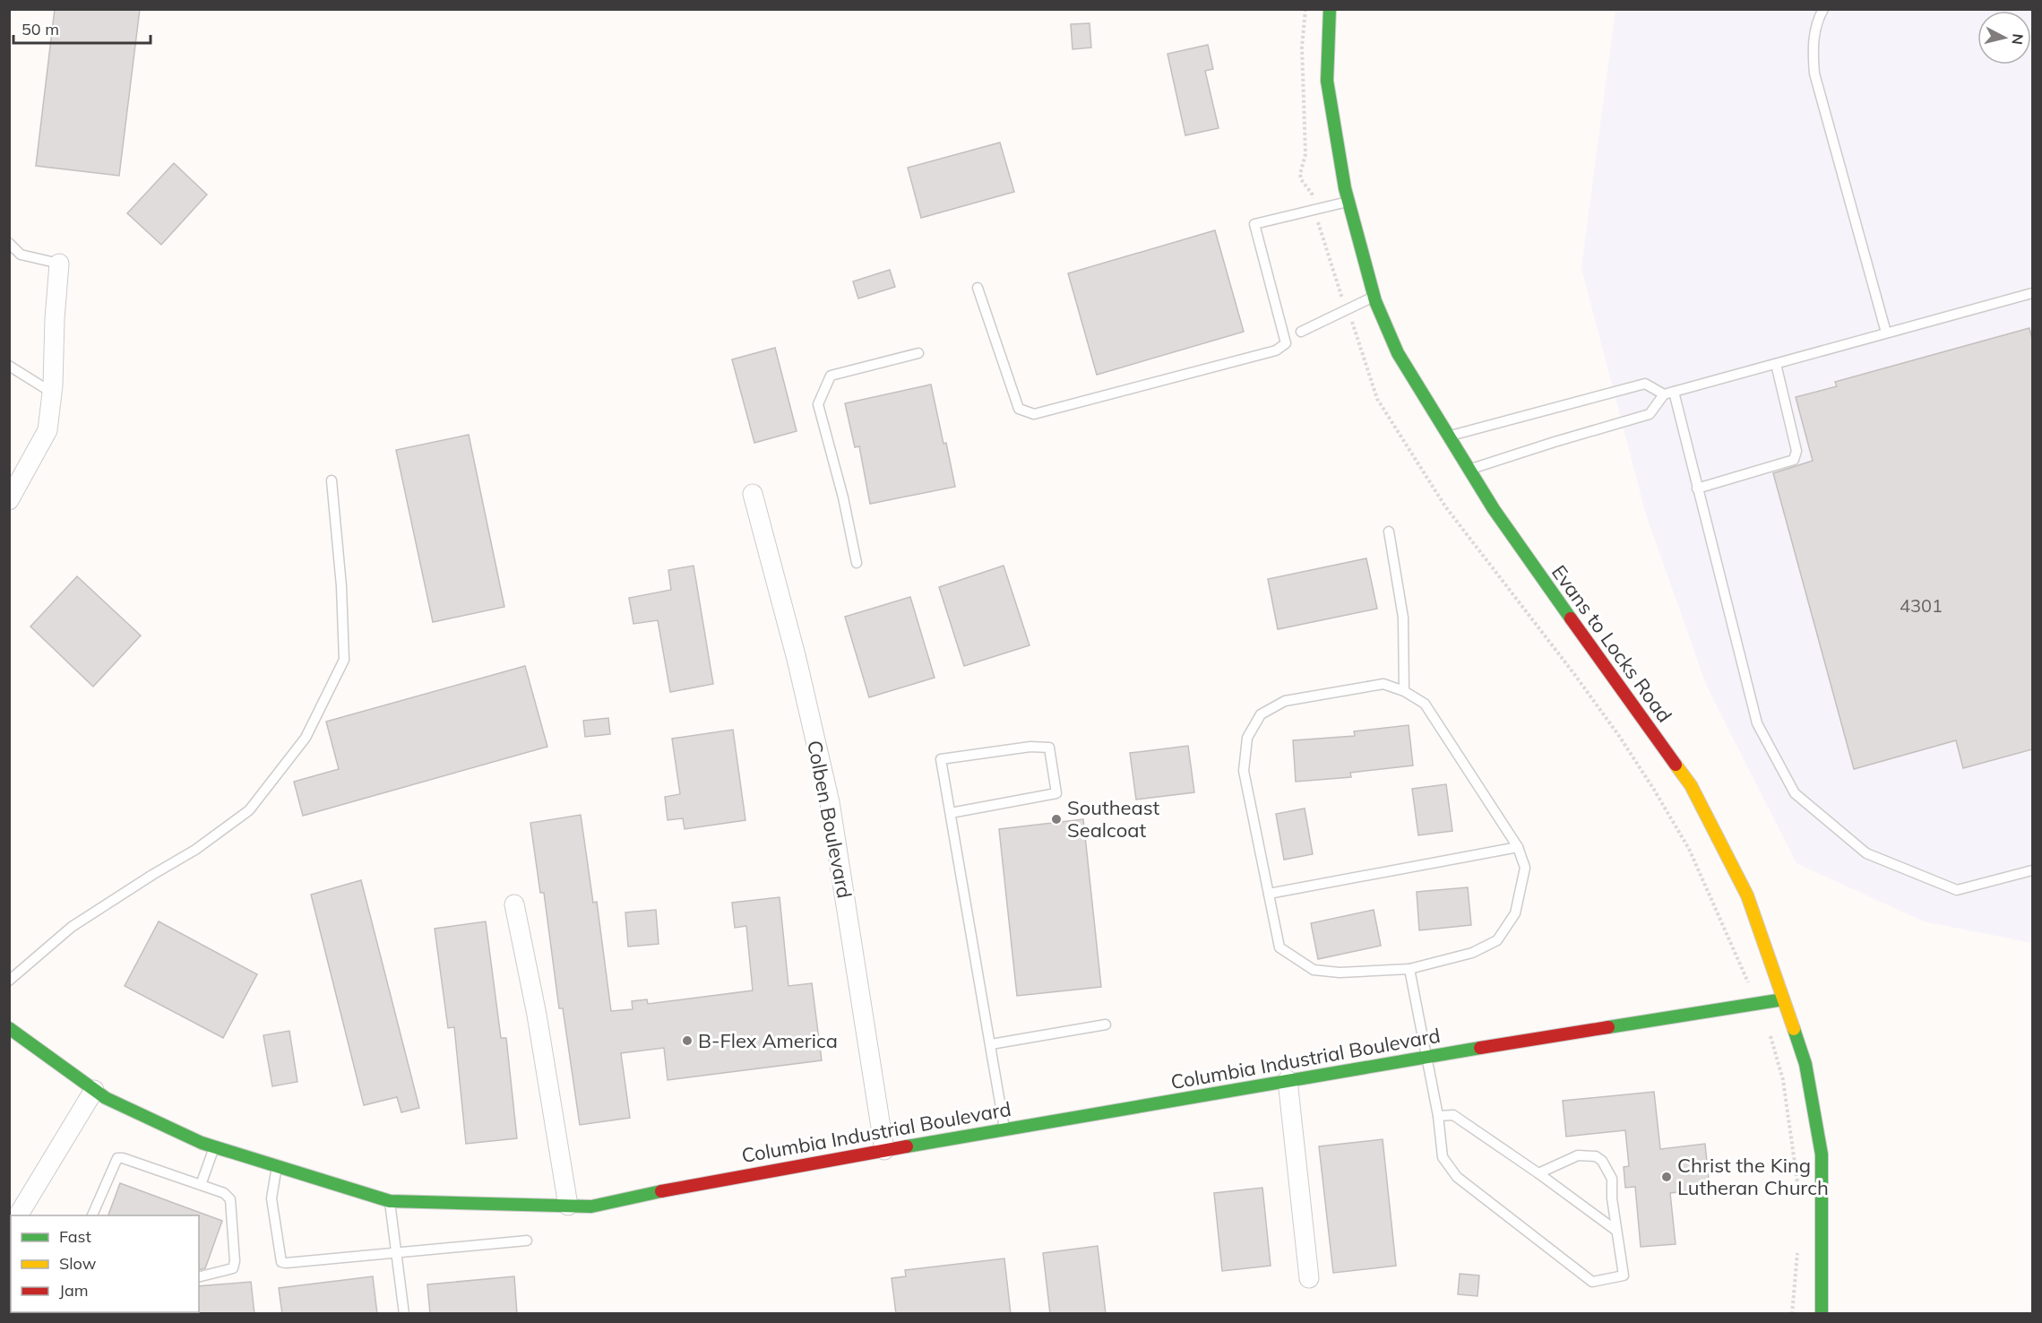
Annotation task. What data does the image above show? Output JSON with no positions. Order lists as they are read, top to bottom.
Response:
{
  "streets": {
    "street": ["Evans to Locks Road", "Colben Boulevard", "Columbia Industrial Boulevard"]
  },
  "crossings": [
    ["Evans to Locks Road", "Columbia Industrial Boulevard"],
    ["Colben Boulevard", "Columbia Industrial Boulevard"]
  ],
  "places": ["Southeast Sealcoat", "B-Flex America", "Christ the King Lutheran Church"],
  "house_numbers": ["4301"],
  "legend": ["Fast", "Slow", "Jam"],
  "scale_bar": "50 m",
  "north": "right"
}
